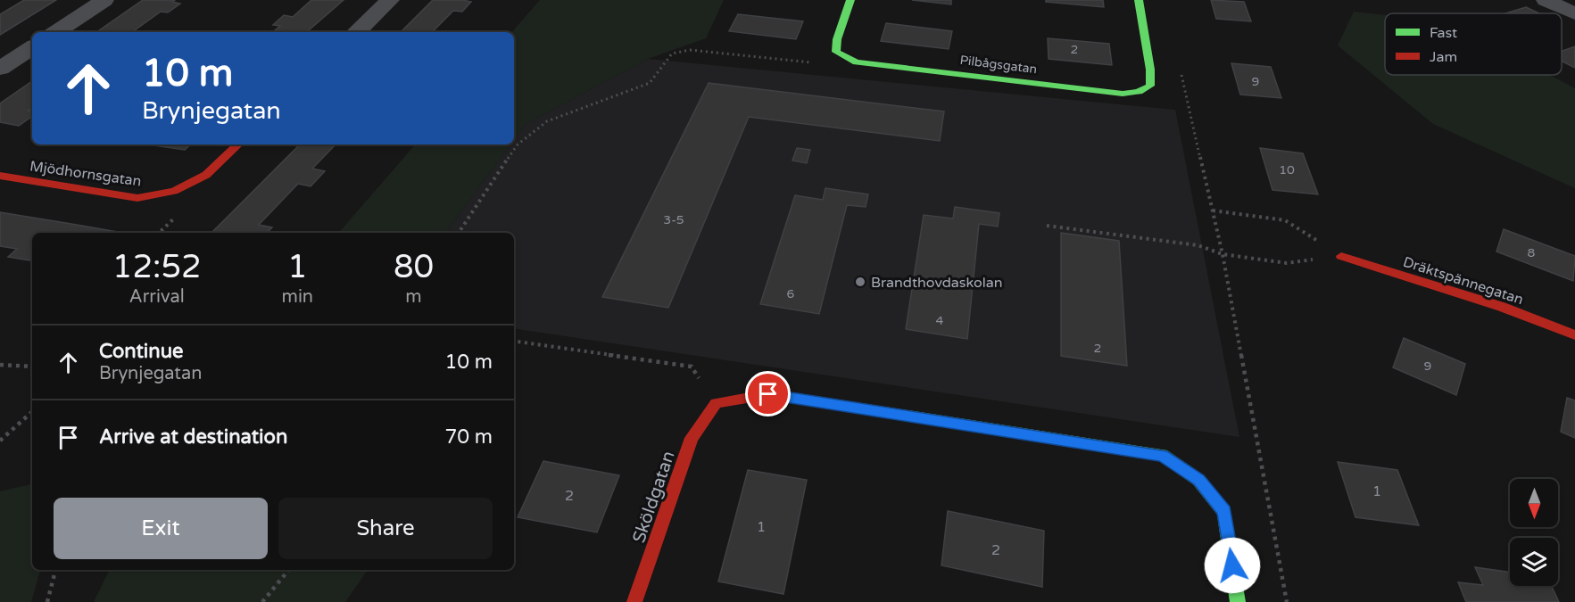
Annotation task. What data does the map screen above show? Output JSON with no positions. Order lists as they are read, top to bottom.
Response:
{
  "streets": {
    "street": [
      "Pilbågsgatan",
      "Mjödhornsgatan",
      "Dräktspännegatan",
      "Sköldgatan"
    ]
  },
  "places": ["Brandthovdaskolan"],
  "house_numbers": [
    "2",
    "9",
    "10",
    "3-5",
    "8",
    "6",
    "4",
    "2",
    "9",
    "1",
    "2",
    "1",
    "2"
  ],
  "legend": ["Fast", "Jam"],
  "north": "bottom",
  "page": {
    "turn": ["10 m", "Brynjegatan"],
    "eta": [
      "12:52",
      "Arrival",
      "1",
      "min",
      "80",
      "m"
    ],
    "list": [
      {
        "name": "Continue",
        "note": "Brynjegatan",
        "value": "10 m"
      },
      {
        "name": "Arrive at destination",
        "value": "70 m"
      }
    ],
    "buttons": ["Exit", "Share"]
  }
}
